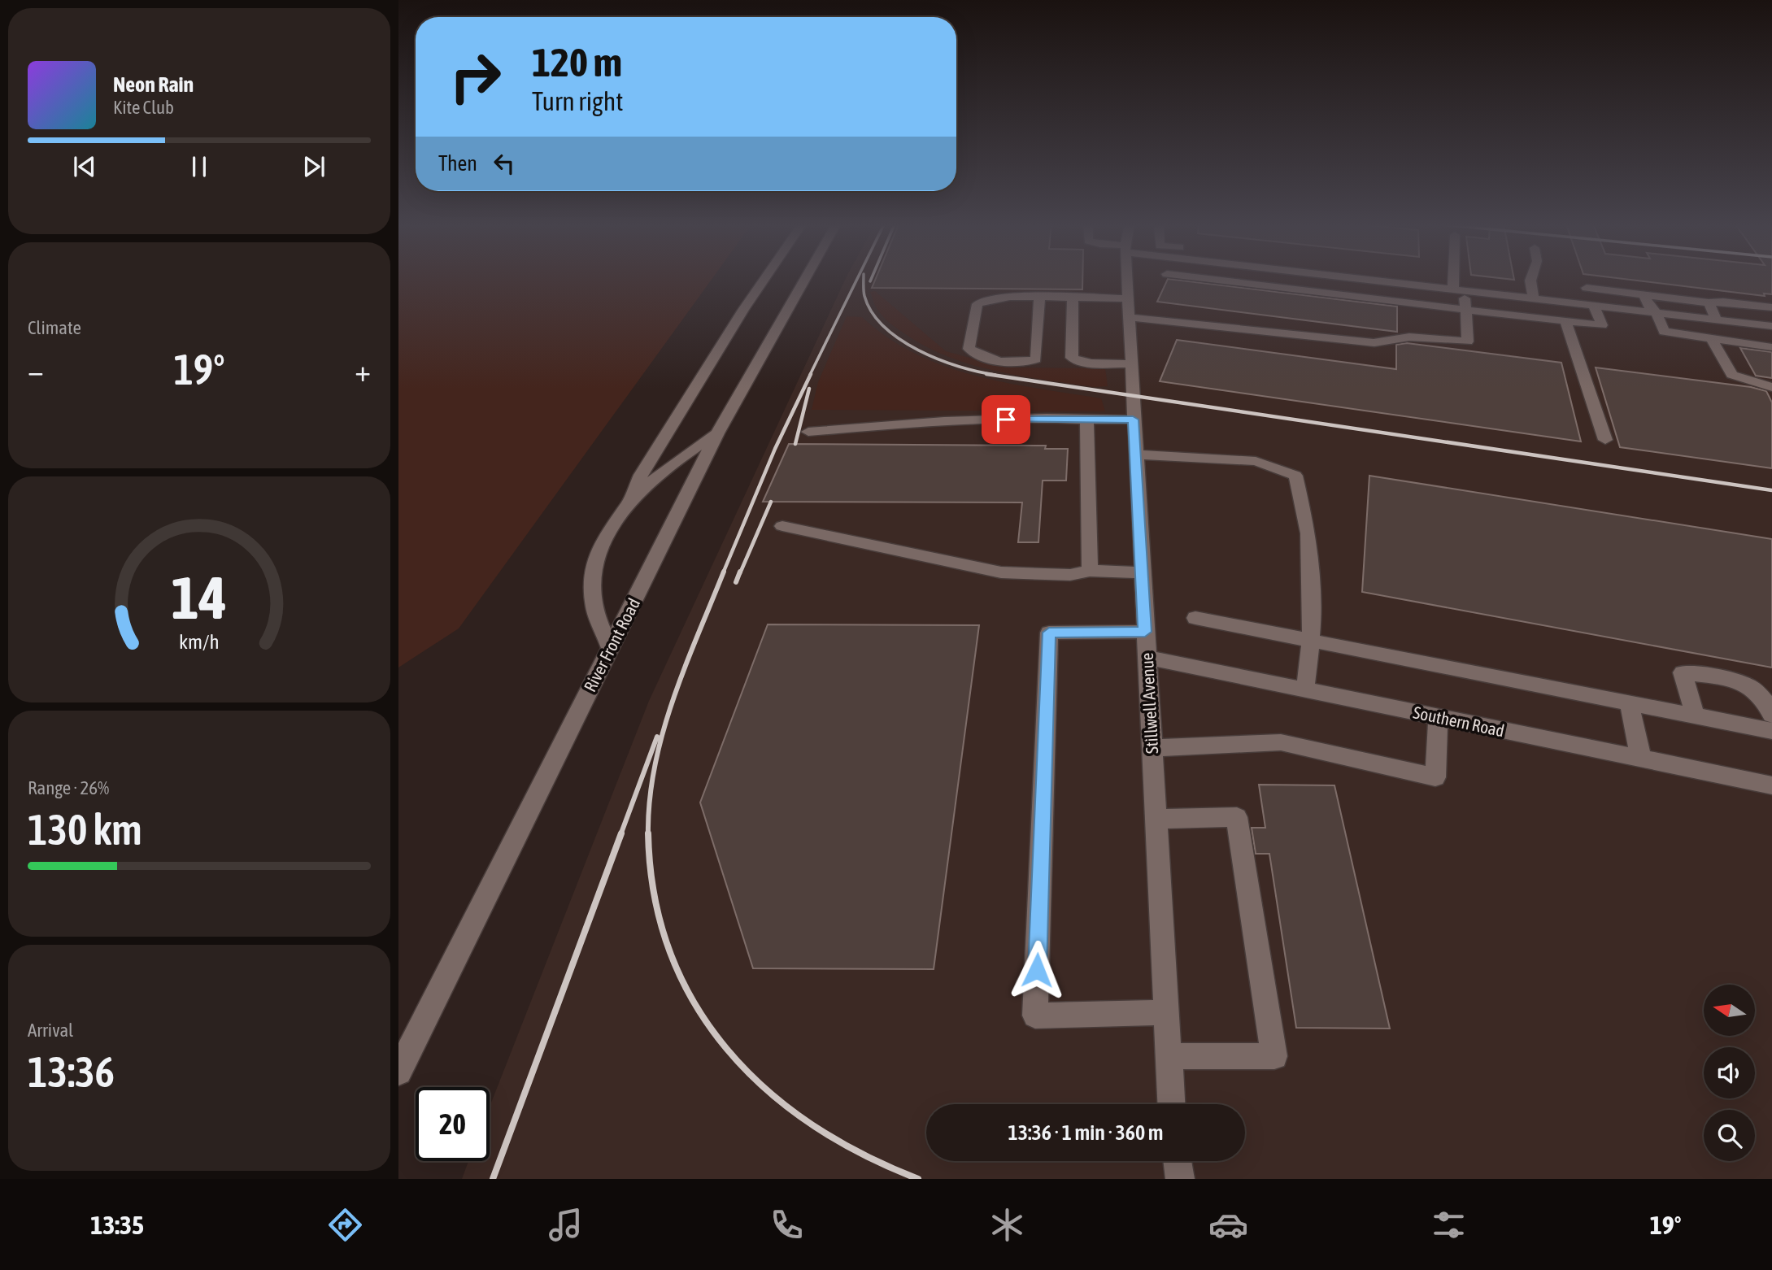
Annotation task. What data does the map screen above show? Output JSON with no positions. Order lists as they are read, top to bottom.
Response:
{
  "streets": {
    "street": ["River Front Road", "Stillwell Avenue", "Southern Road"]
  },
  "crossings": [
    ["Stillwell Avenue", "Southern Road"]
  ],
  "north": "left",
  "page": {
    "turn": ["120 m", "Turn right"],
    "song": ["Neon Rain", "Kite Club"],
    "then": "Then",
    "tile": [
      "Climate",
      ["Range · 26%", "130 km"],
      ["Arrival", "13:36"]
    ],
    "heat": ["−", "19°", "+"],
    "limit": "20",
    "trip": "13:36 · 1 min · 360 m",
    "tabs": ["13:35", "19°"],
    "gauge": ["14", "km/h"]
  }
}
